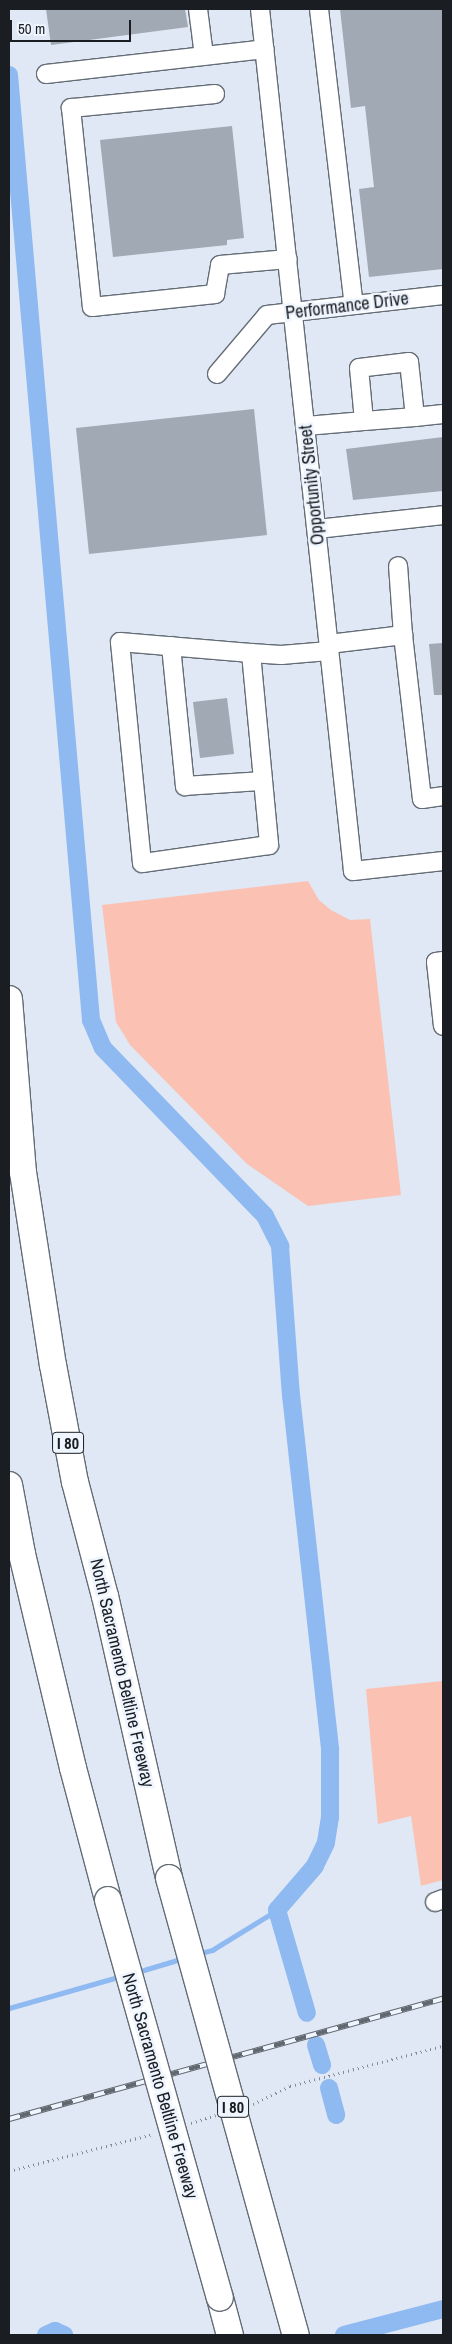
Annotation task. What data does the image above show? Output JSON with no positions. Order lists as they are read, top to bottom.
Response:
{
  "streets": {
    "highway": ["I 80", "North Sacramento Beltline Freeway"],
    "street": ["Performance Drive", "Opportunity Street"]
  },
  "crossings": [
    ["Performance Drive", "Opportunity Street"]
  ],
  "scale_bar": "50 m"
}
